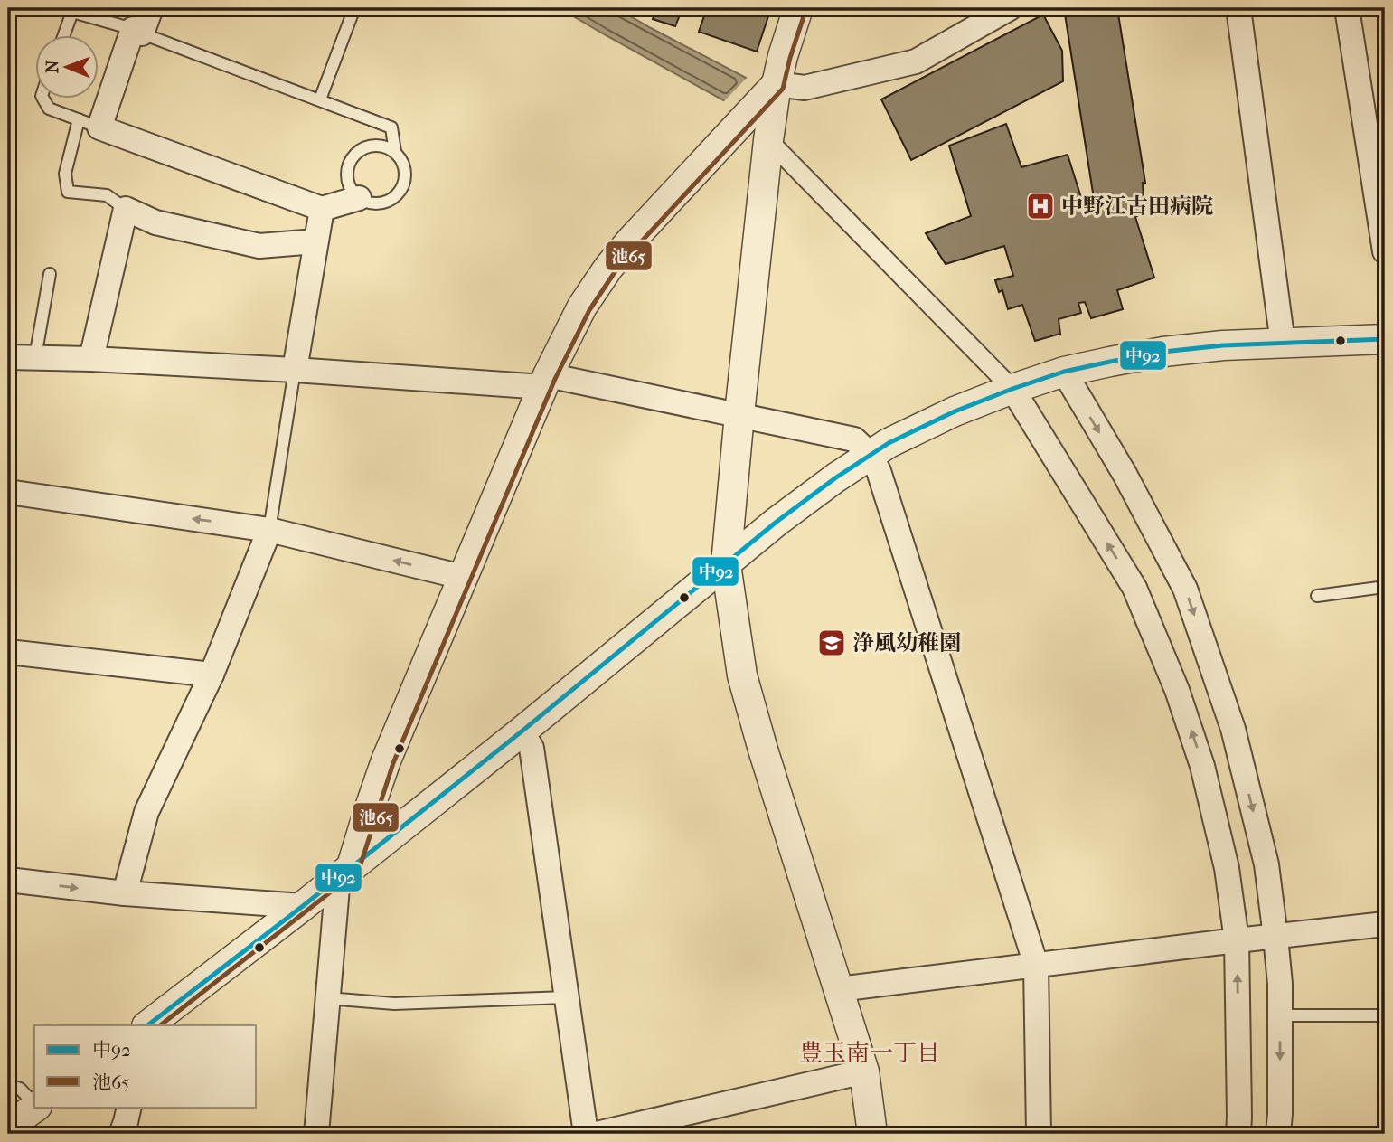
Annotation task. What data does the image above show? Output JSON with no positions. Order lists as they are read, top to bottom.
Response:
{
  "districts": ["豊玉南一丁目"],
  "places": {
    "hospital": ["中野江古田病院"],
    "school or university": ["浄風幼稚園"]
  },
  "lines": ["transit line 池65", "transit line 中92"],
  "legend": ["中92", "池65"],
  "north": "left"
}
